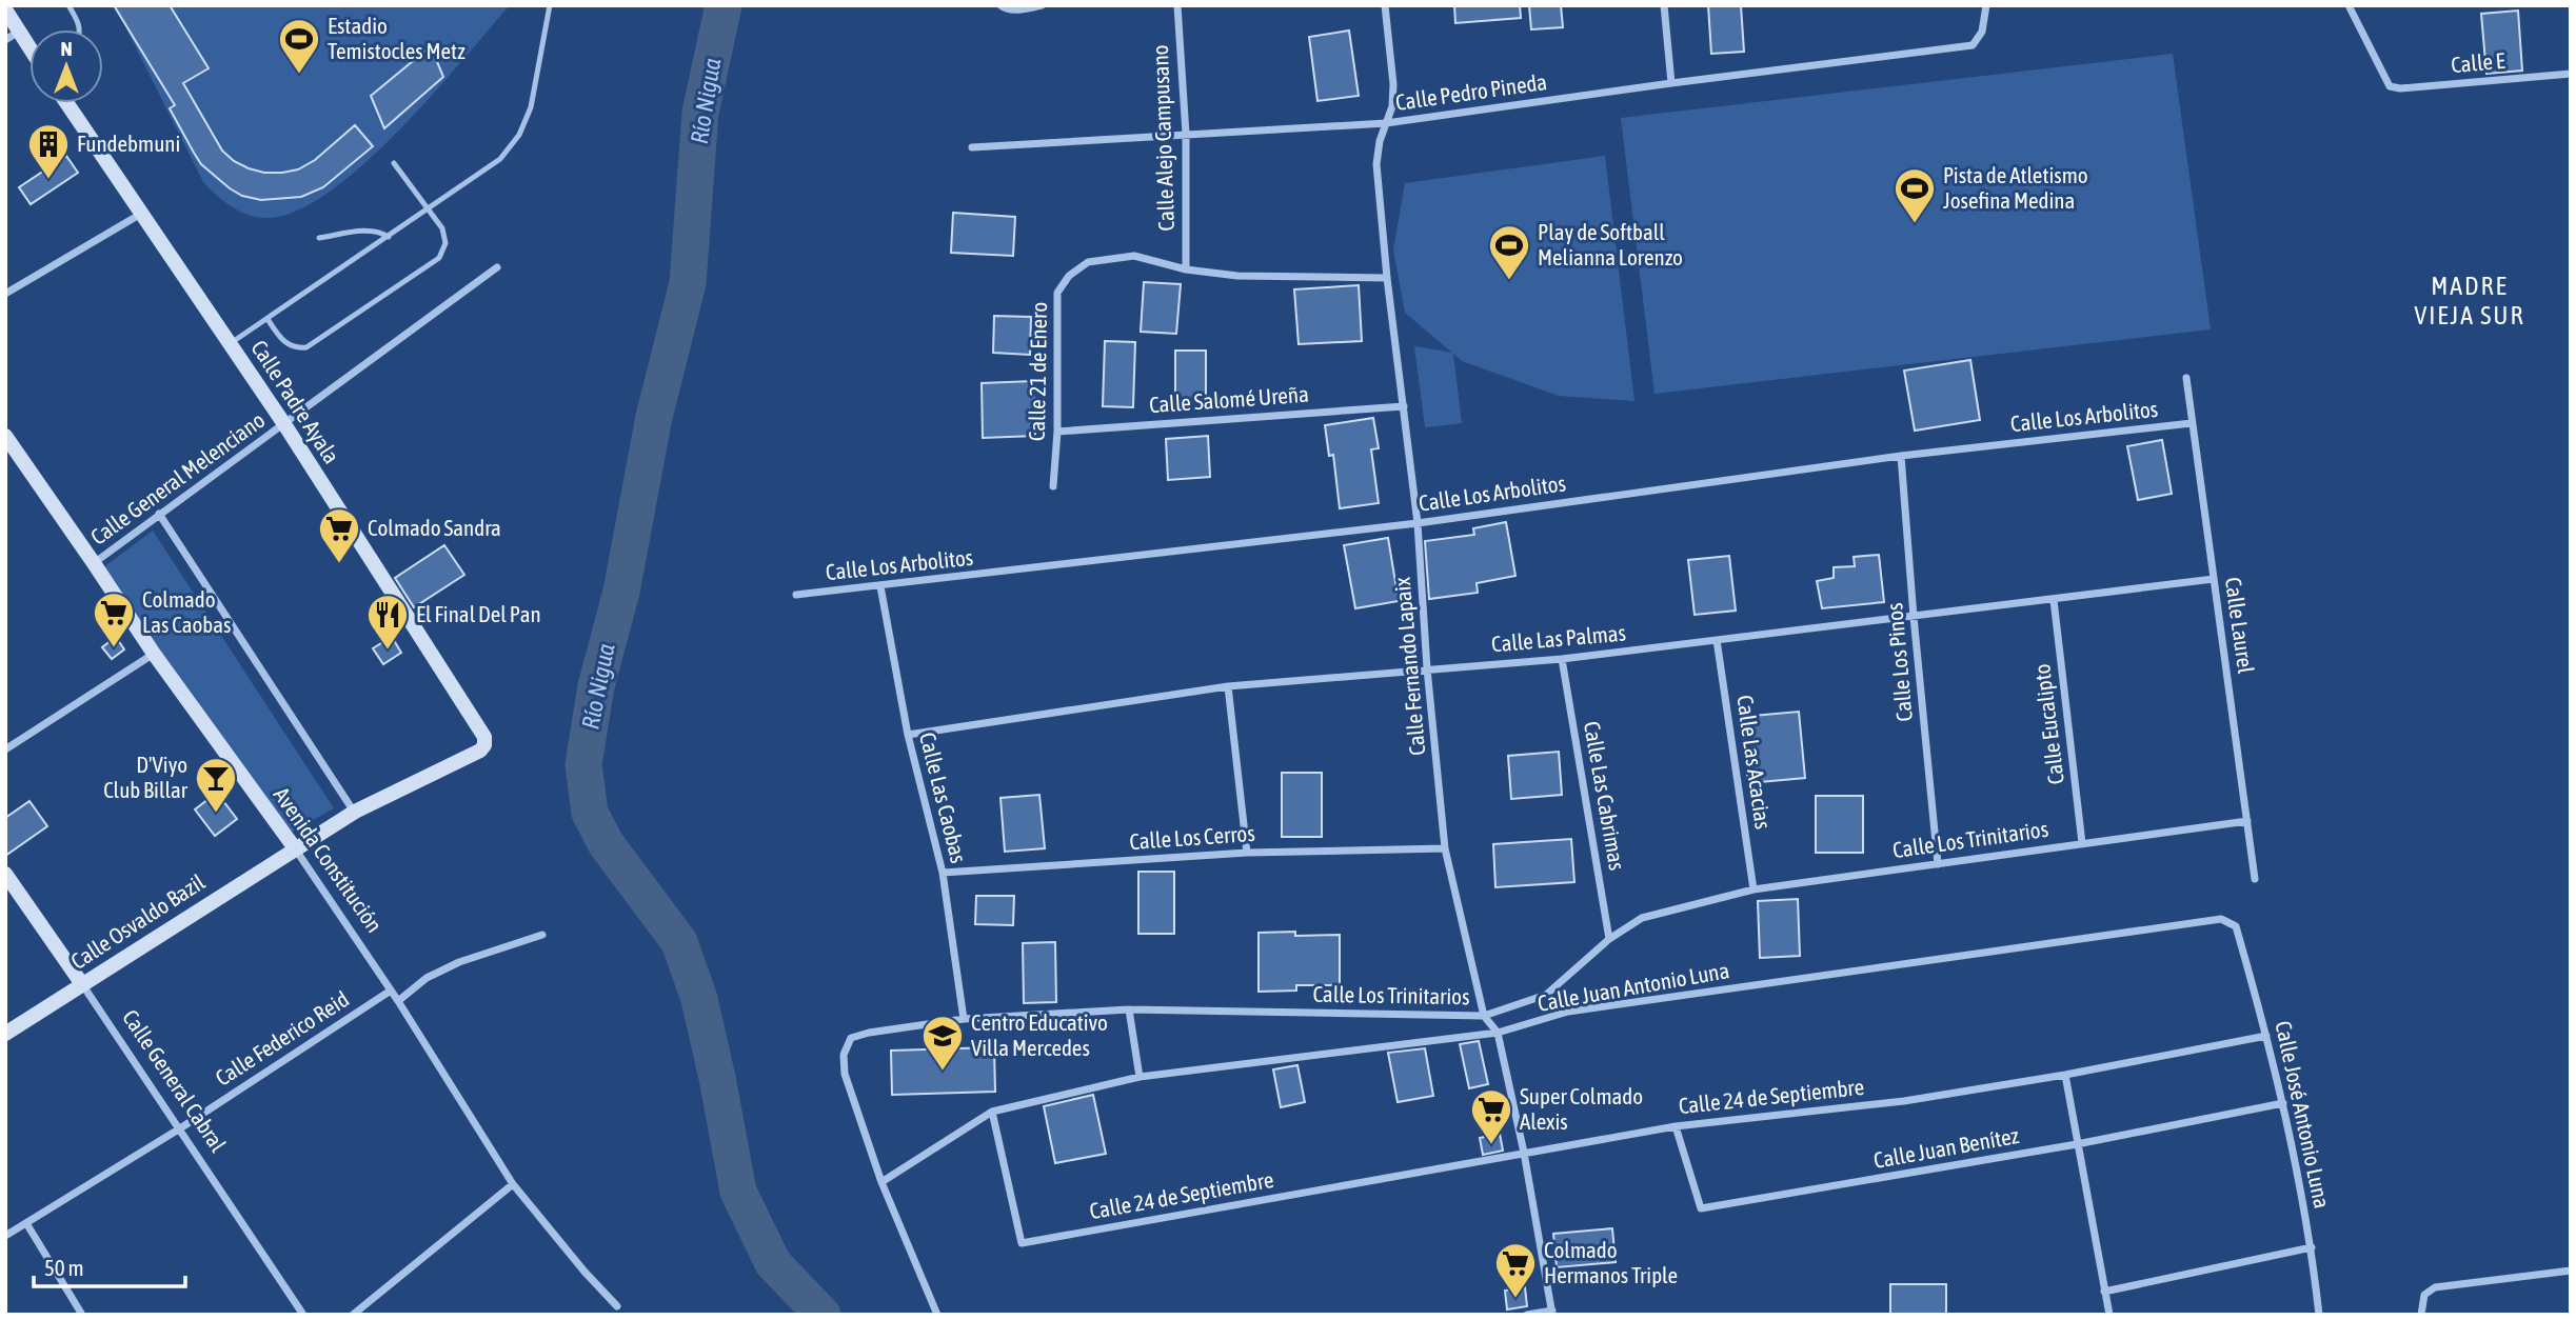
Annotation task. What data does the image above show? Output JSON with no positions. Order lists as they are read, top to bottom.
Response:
{
  "streets": {
    "main road": [
      "Calle Padre Ayala",
      "Avenida Constitución",
      "Calle Osvaldo Bazil",
      "Calle General Cabral"
    ],
    "street": [
      "Calle E",
      "Calle Pedro Pineda",
      "Calle Alejo Campusano",
      "Calle 21 de Enero",
      "Calle Salomé Ureña",
      "Calle Los Arbolitos",
      "Calle General Melenciano",
      "Calle Laurel",
      "Calle Las Palmas",
      "Calle Los Pinos",
      "Calle Fernando Lapaix",
      "Calle Eucalipto",
      "Calle Las Acacias",
      "Calle Las Cabrimas",
      "Calle Las Caobas",
      "Calle Los Cerros",
      "Calle Los Trinitarios",
      "Calle Juan Antonio Luna",
      "Calle Federico Reid",
      "Calle 24 de Septiembre",
      "Calle José Antonio Luna",
      "Calle Juan Benítez"
    ]
  },
  "crossings": [
    ["Calle Pedro Pineda", "Calle Alejo Campusano"],
    ["Calle Pedro Pineda", "Calle Fernando Lapaix"],
    ["Calle Alejo Campusano", "Calle 21 de Enero"],
    ["Calle 21 de Enero", "Calle Salomé Ureña"],
    ["Calle 21 de Enero", "Calle Fernando Lapaix"],
    ["Calle Salomé Ureña", "Calle Fernando Lapaix"],
    ["Calle Padre Ayala", "Calle General Melenciano"],
    ["Calle Padre Ayala", "Calle Osvaldo Bazil"],
    ["Calle Los Arbolitos", "Calle Laurel"],
    ["Calle Los Arbolitos", "Calle Los Pinos"],
    ["Calle Los Arbolitos", "Calle Fernando Lapaix"],
    ["Calle Los Arbolitos", "Calle Las Caobas"],
    ["Calle General Melenciano", "Avenida Constitución"],
    ["Calle Laurel", "Calle Las Palmas"],
    ["Calle Laurel", "Calle Los Trinitarios"],
    ["Calle Las Palmas", "Calle Los Pinos"],
    ["Calle Las Palmas", "Calle Fernando Lapaix"],
    ["Calle Las Palmas", "Calle Eucalipto"],
    ["Calle Las Palmas", "Calle Las Acacias"],
    ["Calle Las Palmas", "Calle Las Cabrimas"],
    ["Calle Las Palmas", "Calle Las Caobas"],
    ["Calle Los Pinos", "Calle Los Trinitarios"],
    ["Calle Fernando Lapaix", "Calle Los Cerros"],
    ["Calle Fernando Lapaix", "Calle Los Trinitarios"],
    ["Calle Fernando Lapaix", "Calle Juan Antonio Luna"],
    ["Calle Fernando Lapaix", "Calle 24 de Septiembre"],
    ["Calle Eucalipto", "Calle Los Trinitarios"],
    ["Calle Las Acacias", "Calle Los Trinitarios"],
    ["Calle Las Cabrimas", "Calle Los Trinitarios"],
    ["Calle Las Caobas", "Calle Los Cerros"],
    ["Calle Las Caobas", "Calle Los Trinitarios"],
    ["Calle Los Trinitarios", "Calle Juan Antonio Luna"],
    ["Avenida Constitución", "Calle Osvaldo Bazil"],
    ["Avenida Constitución", "Calle Federico Reid"],
    ["Calle Osvaldo Bazil", "Calle General Cabral"],
    ["Calle Juan Antonio Luna", "Calle 24 de Septiembre"],
    ["Calle Juan Antonio Luna", "Calle José Antonio Luna"],
    ["Calle Federico Reid", "Calle General Cabral"],
    ["Calle 24 de Septiembre", "Calle José Antonio Luna"],
    ["Calle 24 de Septiembre", "Calle Juan Benítez"],
    ["Calle José Antonio Luna", "Calle Juan Benítez"]
  ],
  "districts": ["MADRE VIEJA SUR"],
  "water": ["Río Nigua"],
  "places": {
    "sports": ["Estadio Temistocles Metz", "Pista de Atletismo Josefina Medina", "Play de Softball Melianna Lorenzo"],
    "building": ["Fundebmuni"],
    "supermarket": [
      "Colmado Sandra",
      "Colmado Las Caobas",
      "Super Colmado Alexis",
      "Colmado Hermanos Triple"
    ],
    "restaurant": ["El Final Del Pan"],
    "bar": ["D'Viyo Club Billar"],
    "school or university": ["Centro Educativo Villa Mercedes"]
  },
  "scale_bar": "50 m",
  "north": "top"
}
